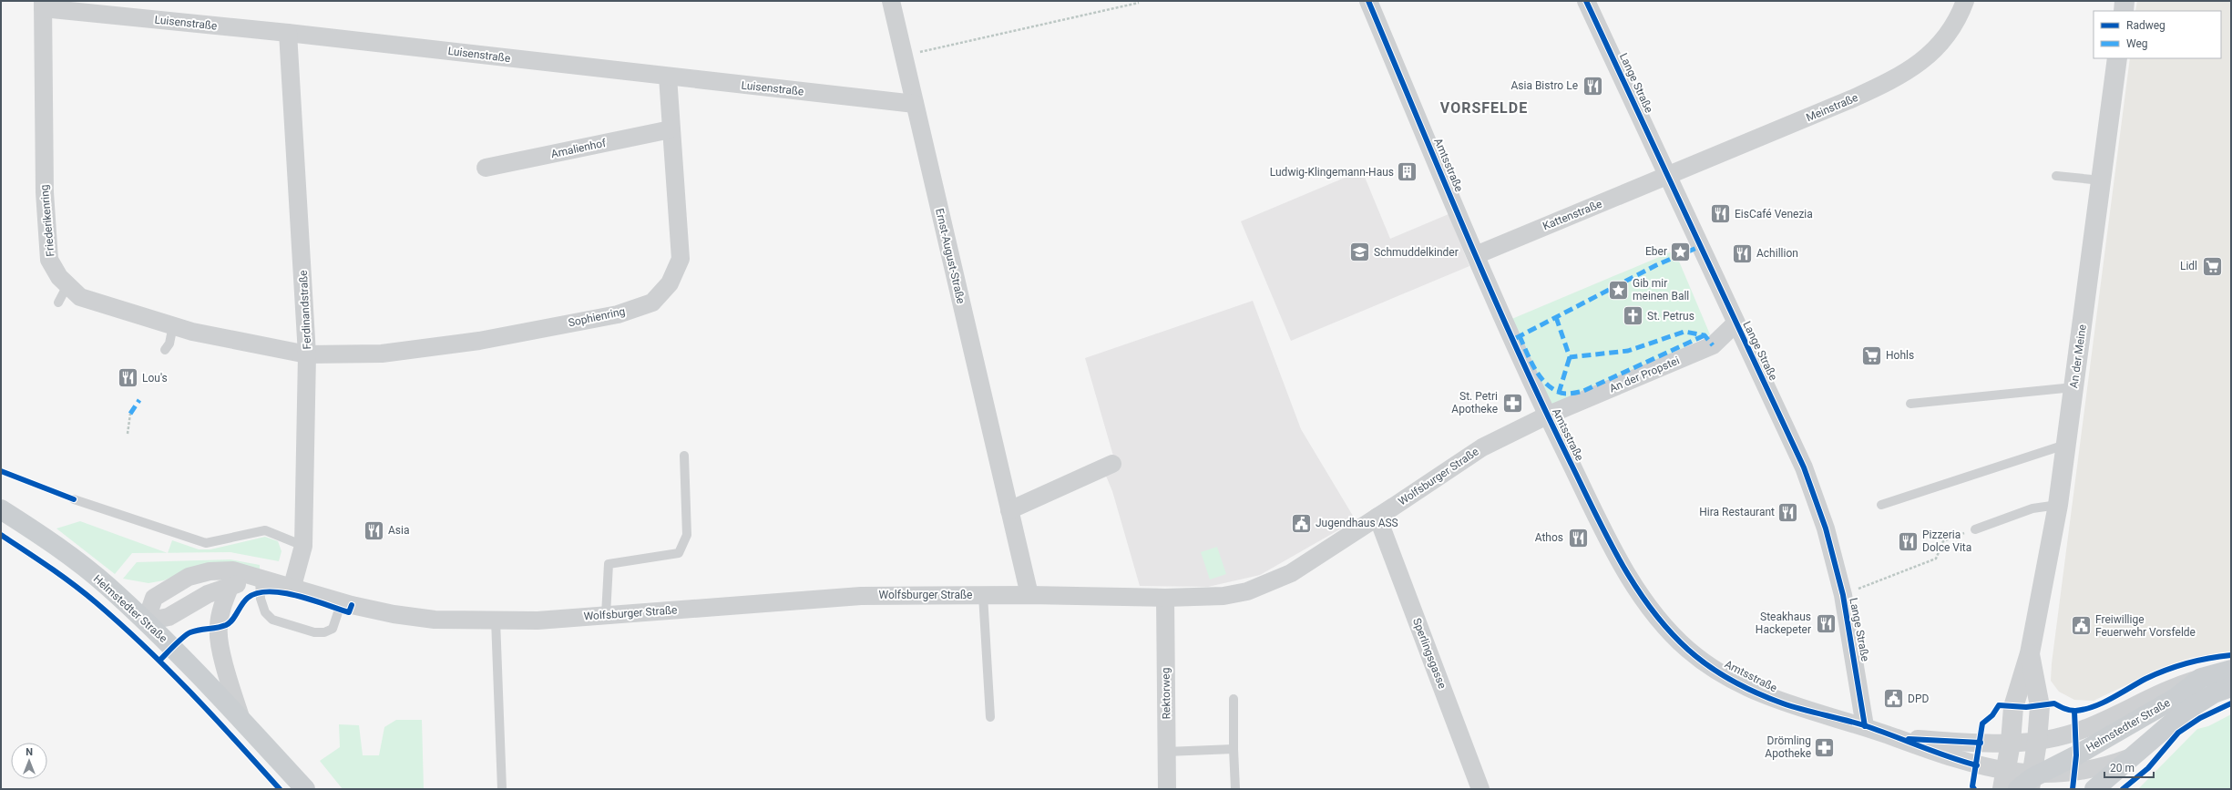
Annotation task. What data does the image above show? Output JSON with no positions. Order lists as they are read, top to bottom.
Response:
{
  "streets": {
    "main road": ["Helmstedter Straße"],
    "street": [
      "Luisenstraße",
      "Lange Straße",
      "Meinstraße",
      "Amalienhof",
      "Amtsstraße",
      "Kattenstraße",
      "Friederikenring",
      "Ernst-August-Straße",
      "Ferdinandstraße",
      "Sophienring",
      "An der Meine",
      "An der Propstei",
      "Wolfsburger Straße",
      "Sperlingsgasse",
      "Rektorweg"
    ]
  },
  "crossings": [
    ["Luisenstraße", "Friederikenring"],
    ["Luisenstraße", "Ernst-August-Straße"],
    ["Luisenstraße", "Ferdinandstraße"],
    ["Luisenstraße", "Sophienring"],
    ["Lange Straße", "Meinstraße"],
    ["Lange Straße", "Amtsstraße"],
    ["Lange Straße", "Kattenstraße"],
    ["Lange Straße", "An der Propstei"],
    ["Meinstraße", "Kattenstraße"],
    ["Amalienhof", "Sophienring"],
    ["Amtsstraße", "Kattenstraße"],
    ["Amtsstraße", "An der Meine"],
    ["Amtsstraße", "An der Propstei"],
    ["Amtsstraße", "Wolfsburger Straße"],
    ["Amtsstraße", "Helmstedter Straße"],
    ["Friederikenring", "Ferdinandstraße"],
    ["Friederikenring", "Sophienring"],
    ["Ernst-August-Straße", "Wolfsburger Straße"],
    ["Ferdinandstraße", "Sophienring"],
    ["Ferdinandstraße", "Wolfsburger Straße"],
    ["An der Meine", "Helmstedter Straße"],
    ["An der Propstei", "Wolfsburger Straße"],
    ["Wolfsburger Straße", "Helmstedter Straße"],
    ["Wolfsburger Straße", "Sperlingsgasse"],
    ["Wolfsburger Straße", "Rektorweg"]
  ],
  "districts": ["VORSFELDE"],
  "places": {
    "restaurant": [
      "Asia Bistro Le",
      "EisCafé Venezia",
      "Achillion",
      "Lou's",
      "Hira Restaurant",
      "Asia",
      "Athos",
      "Pizzeria Dolce Vita",
      "Steakhaus Hackepeter"
    ],
    "building": ["Ludwig-Klingemann-Haus"],
    "place": ["Eber", "Gib mir meinen Ball"],
    "school or university": ["Schmuddelkinder"],
    "supermarket": ["Lidl", "Hohls"],
    "church": ["St. Petrus"],
    "pharmacy": ["St. Petri Apotheke", "Drömling Apotheke"],
    "public building": ["Jugendhaus ASS", "Freiwillige Feuerwehr Vorsfelde", "DPD"]
  },
  "legend": ["Radweg", "Weg"],
  "scale_bar": "20 m",
  "north": "top"
}
